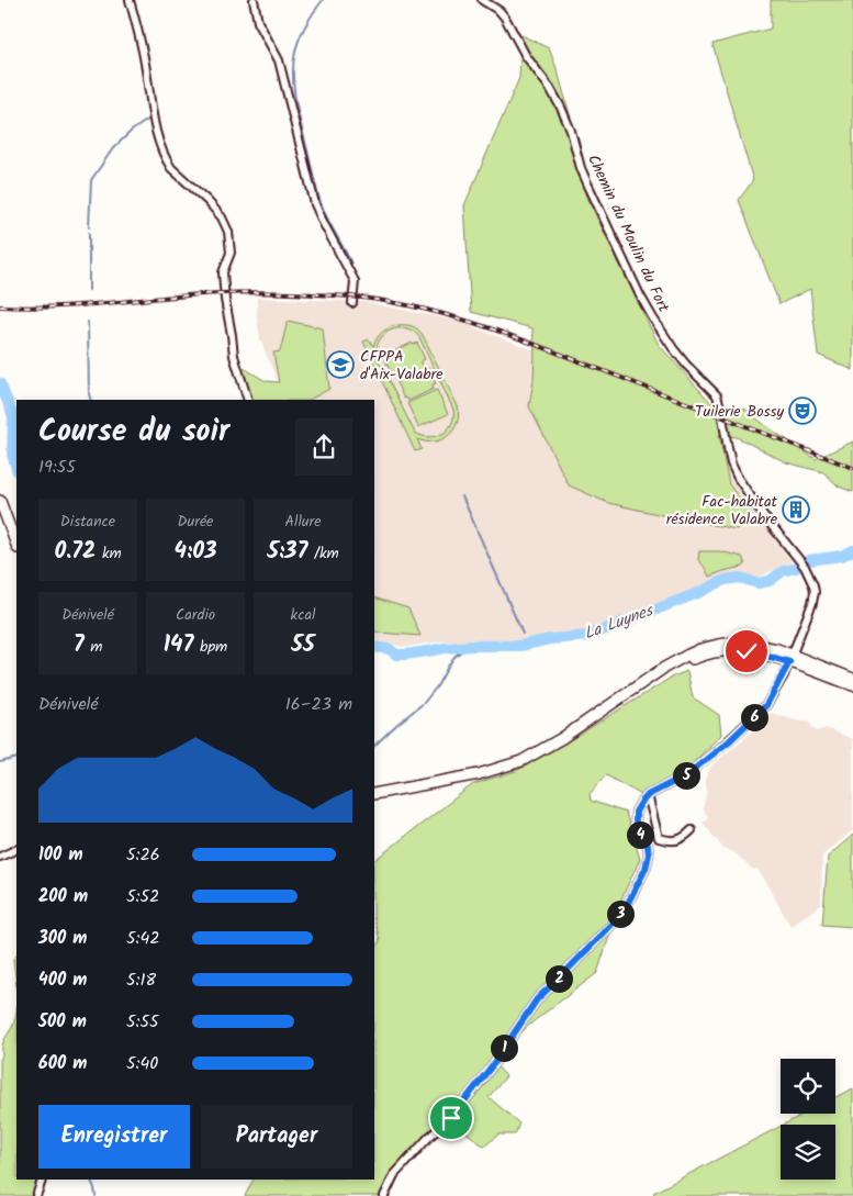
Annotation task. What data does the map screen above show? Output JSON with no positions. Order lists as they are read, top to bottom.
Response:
{
  "streets": {
    "street": ["Chemin du Moulin du Fort"]
  },
  "water": ["La Luynes"],
  "places": {
    "school or university": ["CFPPA d'Aix-Valabre"],
    "theatre": ["Tuilerie Bossy"],
    "building": ["Fac-habitat résidence Valabre"]
  },
  "page": {
    "heading": ["Course du soir", "19:55"],
    "stats": [
      ["Distance", "0.72 km"],
      ["Durée", "4:03"],
      ["Allure", "5:37 /km"],
      ["Dénivelé", "7 m"],
      ["Cardio", "147 bpm"],
      ["kcal", "55"]
    ],
    "chart": ["Dénivelé", "16–23 m"],
    "pins": [
      "6",
      "5",
      "4",
      "3",
      "2",
      "1"
    ],
    "list": [
      {
        "name": "100 m",
        "note": "5:26"
      },
      {
        "name": "200 m",
        "note": "5:52"
      },
      {
        "name": "300 m",
        "note": "5:42"
      },
      {
        "name": "400 m",
        "note": "5:18"
      },
      {
        "name": "500 m",
        "note": "5:55"
      },
      {
        "name": "600 m",
        "note": "5:40"
      }
    ],
    "buttons": ["Enregistrer", "Partager"]
  }
}
